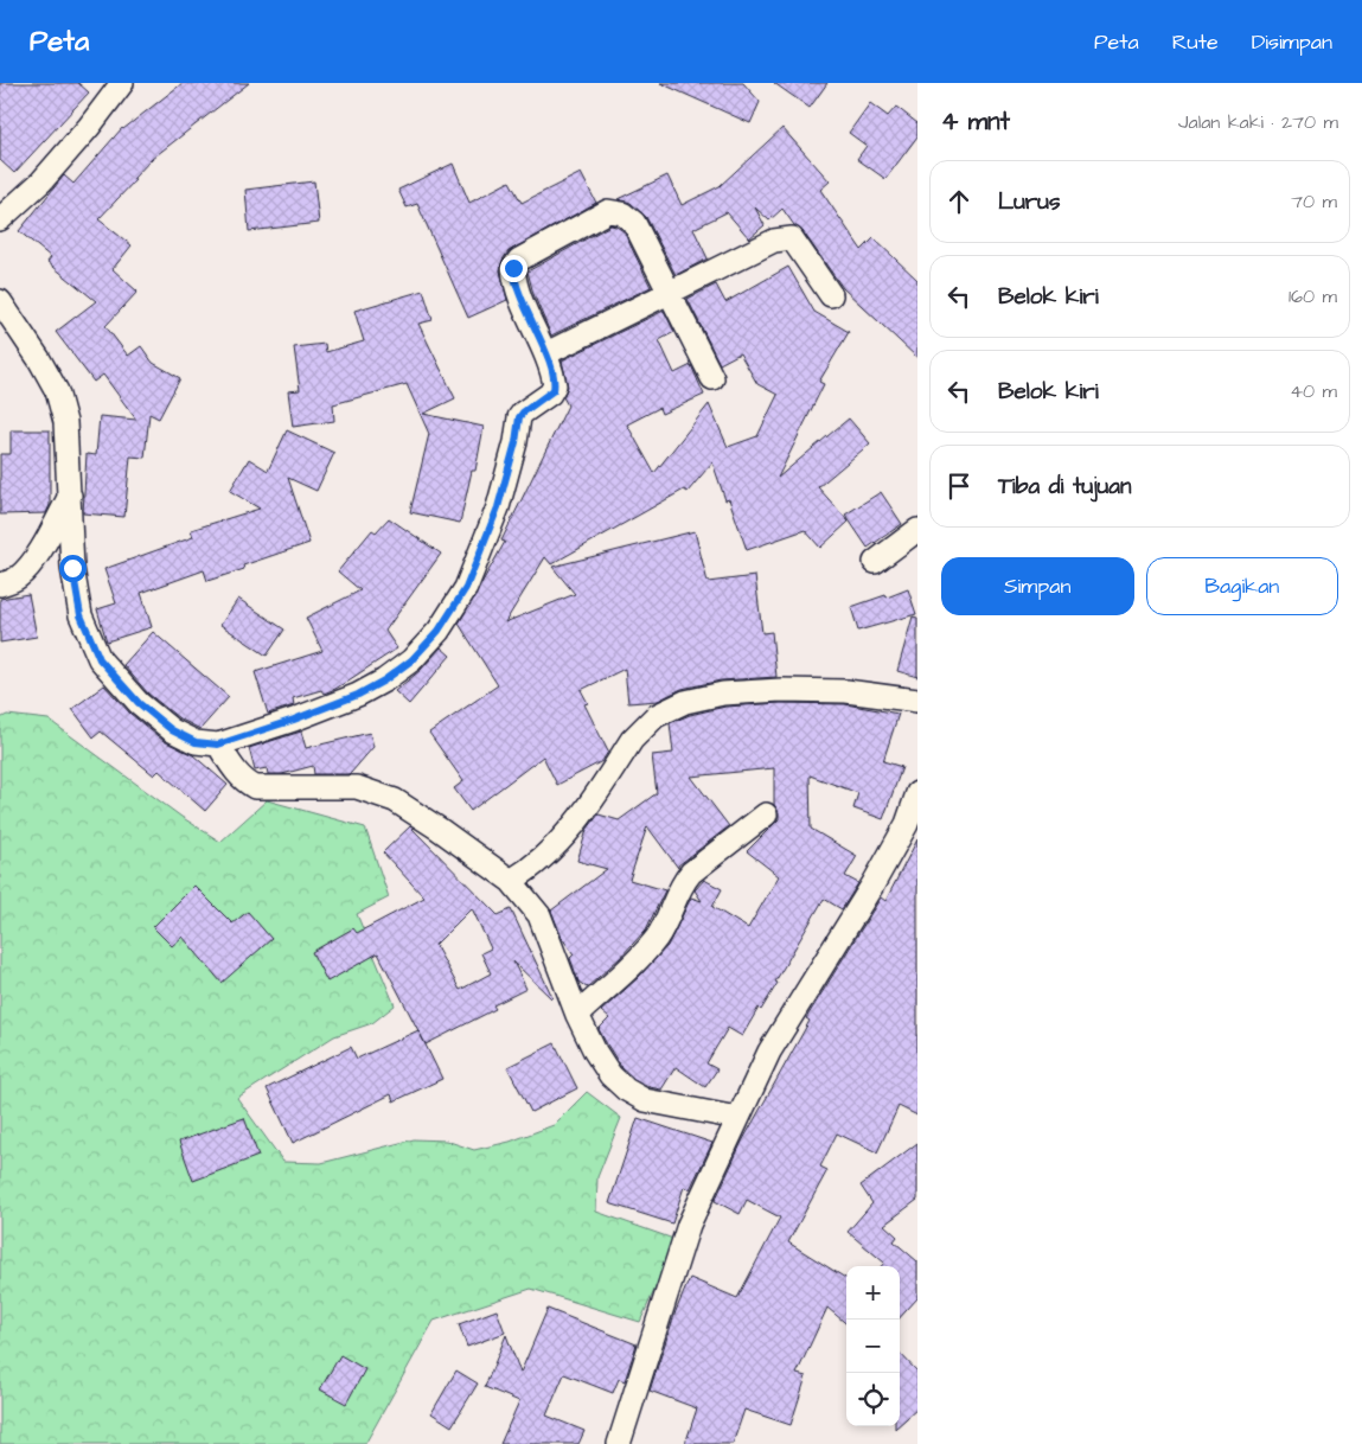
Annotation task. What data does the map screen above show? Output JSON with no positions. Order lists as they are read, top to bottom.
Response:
{
  "page": {
    "header": "Peta",
    "nav": ["Peta", "Rute", "Disimpan"],
    "heading": ["4 mnt", "Jalan kaki · 270 m"],
    "list": [
      ["Lurus", "70 m"],
      ["Belok kiri", "160 m"],
      ["Belok kiri", "40 m"],
      "Tiba di tujuan"
    ],
    "buttons": ["Simpan", "Bagikan"],
    "map_buttons": ["+", "−"]
  }
}
